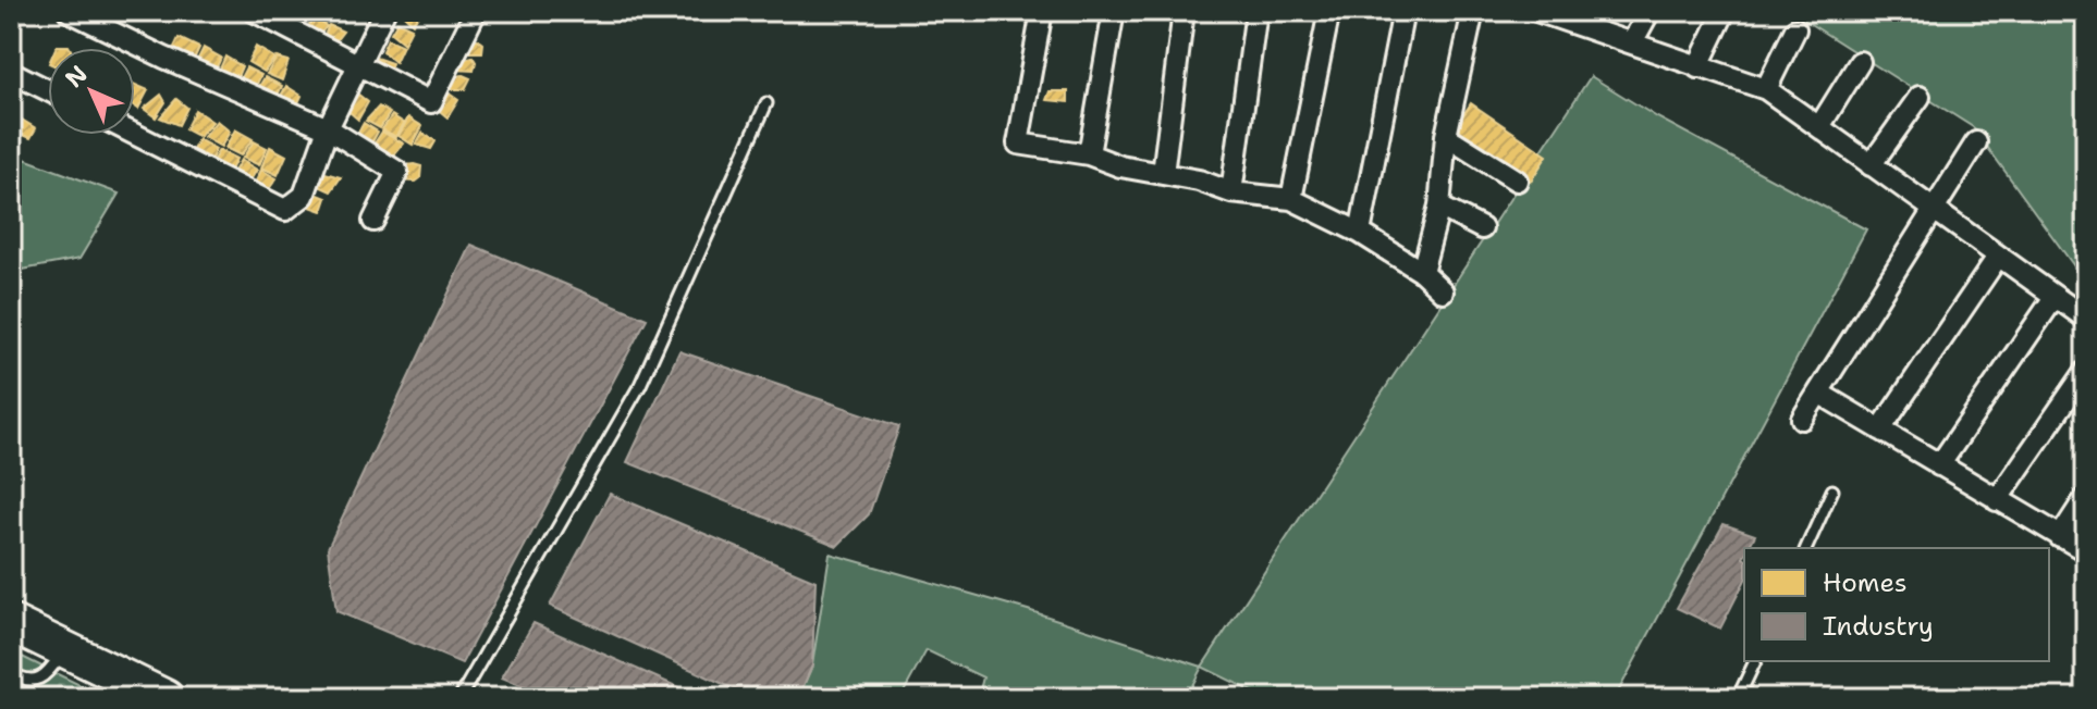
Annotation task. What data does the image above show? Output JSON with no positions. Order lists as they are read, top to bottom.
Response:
{
  "legend": ["Homes", "Industry"],
  "north": "top left"
}
